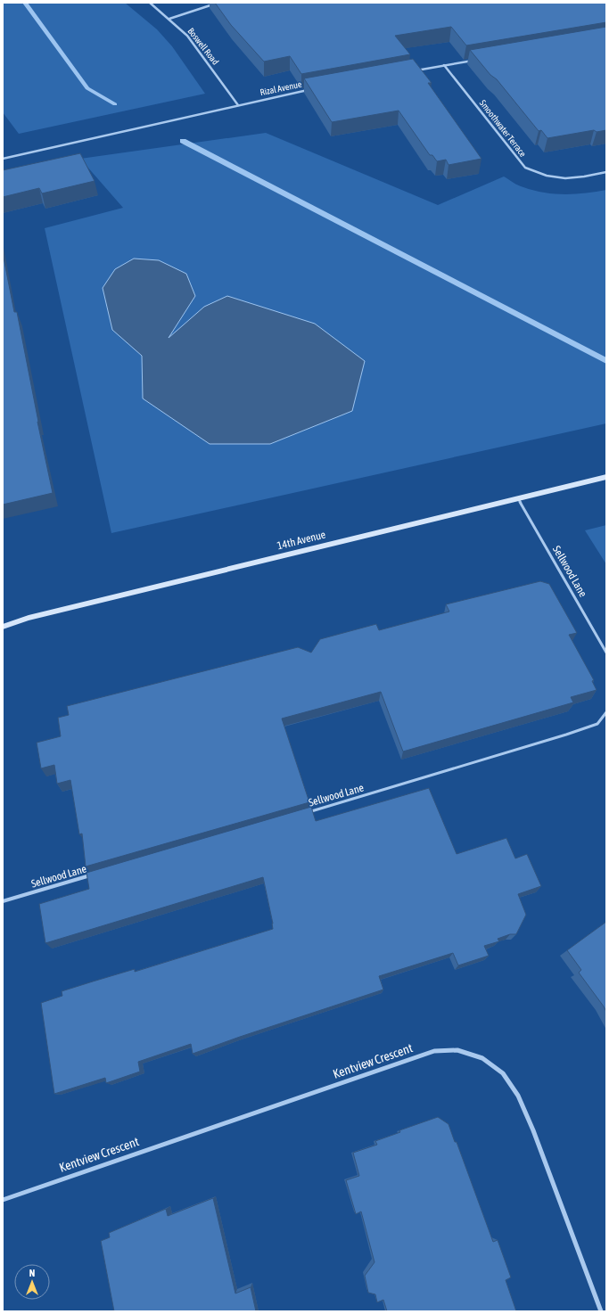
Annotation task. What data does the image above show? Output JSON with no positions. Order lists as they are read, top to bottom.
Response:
{
  "streets": {
    "main road": ["14th Avenue"],
    "street": [
      "Boswell Road",
      "Rizal Avenue",
      "Smoothwater Terrace",
      "Kentview Crescent"
    ],
    "lane": ["Sellwood Lane"]
  },
  "crossings": [
    ["Boswell Road", "Rizal Avenue"],
    ["14th Avenue", "Sellwood Lane"]
  ],
  "north": "top"
}
